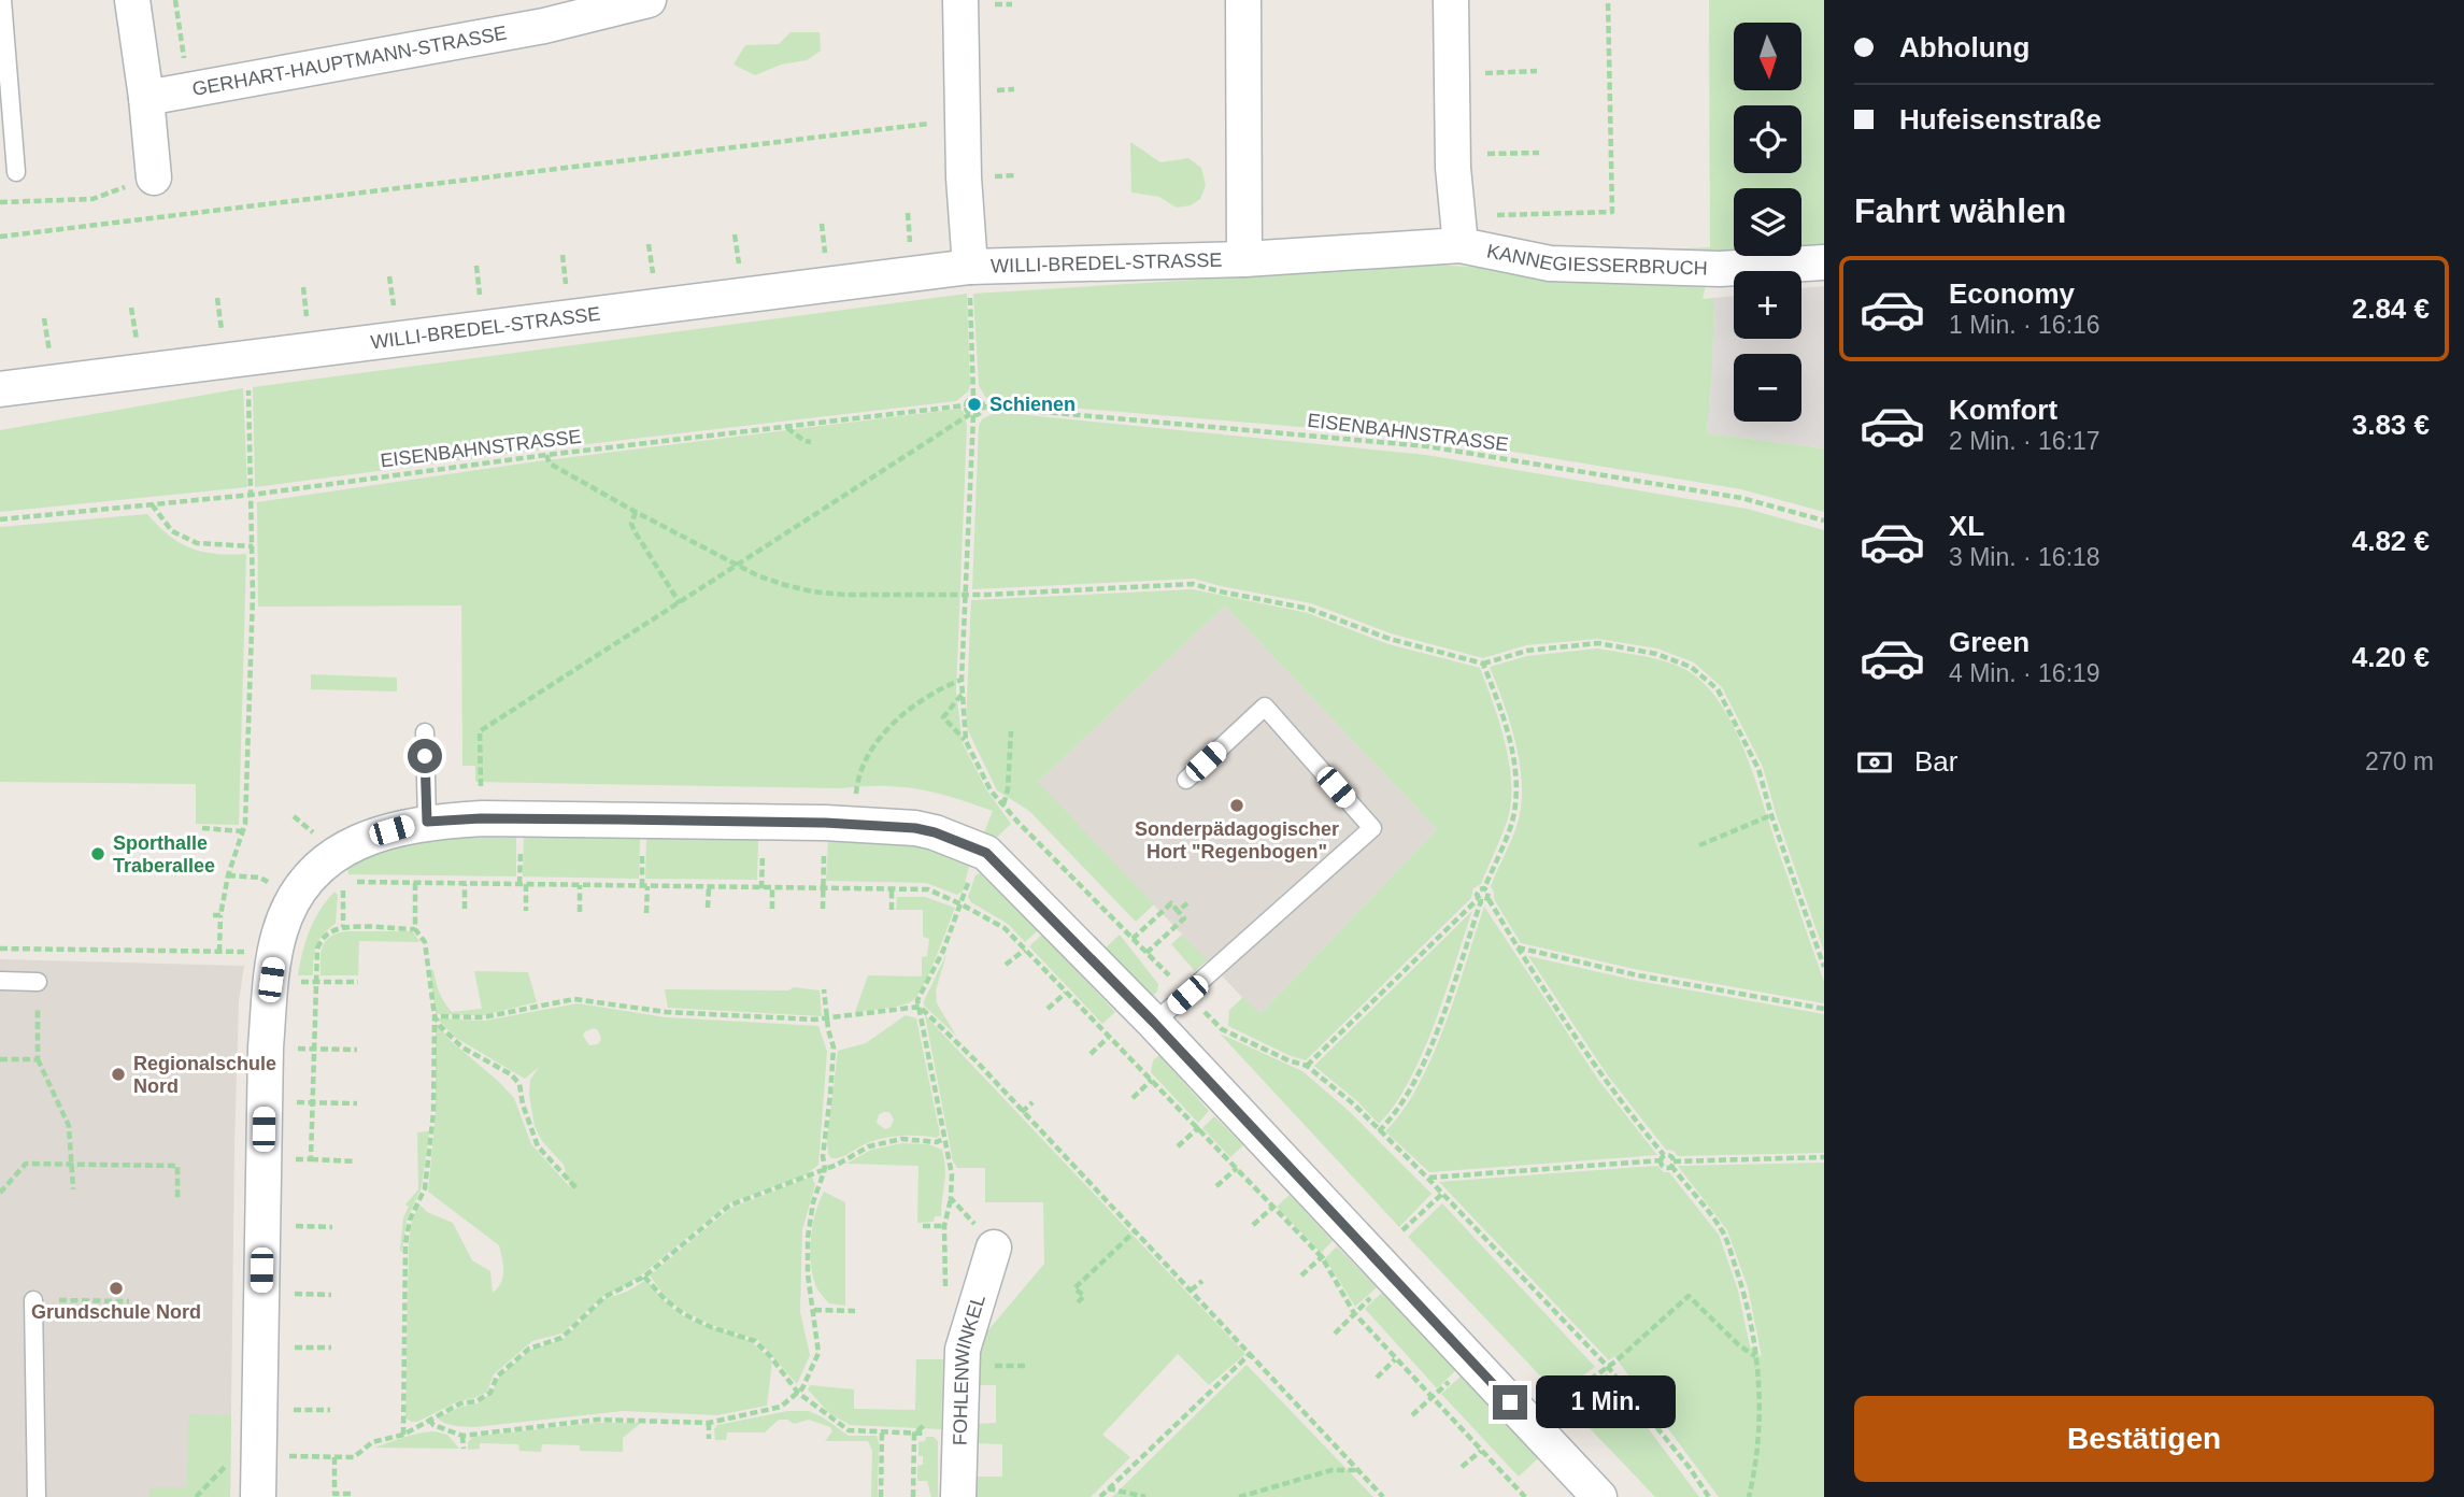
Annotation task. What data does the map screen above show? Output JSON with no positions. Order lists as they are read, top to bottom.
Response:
{
  "streets": {
    "street": [
      "GERHART-HAUPTMANN-STRASSE",
      "KANNEGIESSERBRUCH",
      "WILLI-BREDEL-STRASSE",
      "FOHLENWINKEL"
    ],
    "path": ["EISENBAHNSTRASSE"]
  },
  "crossings": [
    ["KANNEGIESSERBRUCH", "WILLI-BREDEL-STRASSE"]
  ],
  "places": [
    "Schienen",
    "Sonderpädagogischer Hort \"Regenbogen\"",
    "Sporthalle Traberallee",
    "Regionalschule Nord",
    "Grundschule Nord"
  ],
  "north": "bottom",
  "page": {
    "banner": ["Abholung", "Hufeisenstraße"],
    "map_buttons": ["+", "−"],
    "heading": "Fahrt wählen",
    "list": [
      {
        "name": "Economy",
        "note": "1 Min. · 16:16",
        "value": "2.84 €"
      },
      {
        "name": "Komfort",
        "note": "2 Min. · 16:17",
        "value": "3.83 €"
      },
      {
        "name": "XL",
        "note": "3 Min. · 16:18",
        "value": "4.82 €"
      },
      {
        "name": "Green",
        "note": "4 Min. · 16:19",
        "value": "4.20 €"
      }
    ],
    "pay": ["Bar", "270 m"],
    "bubble": "1 Min.",
    "buttons": "Bestätigen"
  }
}
